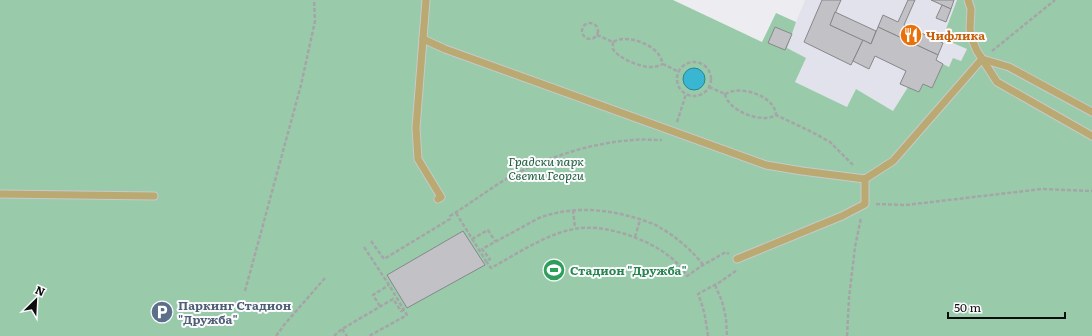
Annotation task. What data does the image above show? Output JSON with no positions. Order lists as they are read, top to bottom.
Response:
{
  "parks": ["Градски парк Свети Георги"],
  "places": {
    "restaurant": ["Чифлика"],
    "sports": ["Стадион \"Дружба\""],
    "parking": ["Паркинг Стадион \"Дружба\""]
  },
  "scale_bar": "50 m",
  "north": "top right"
}
